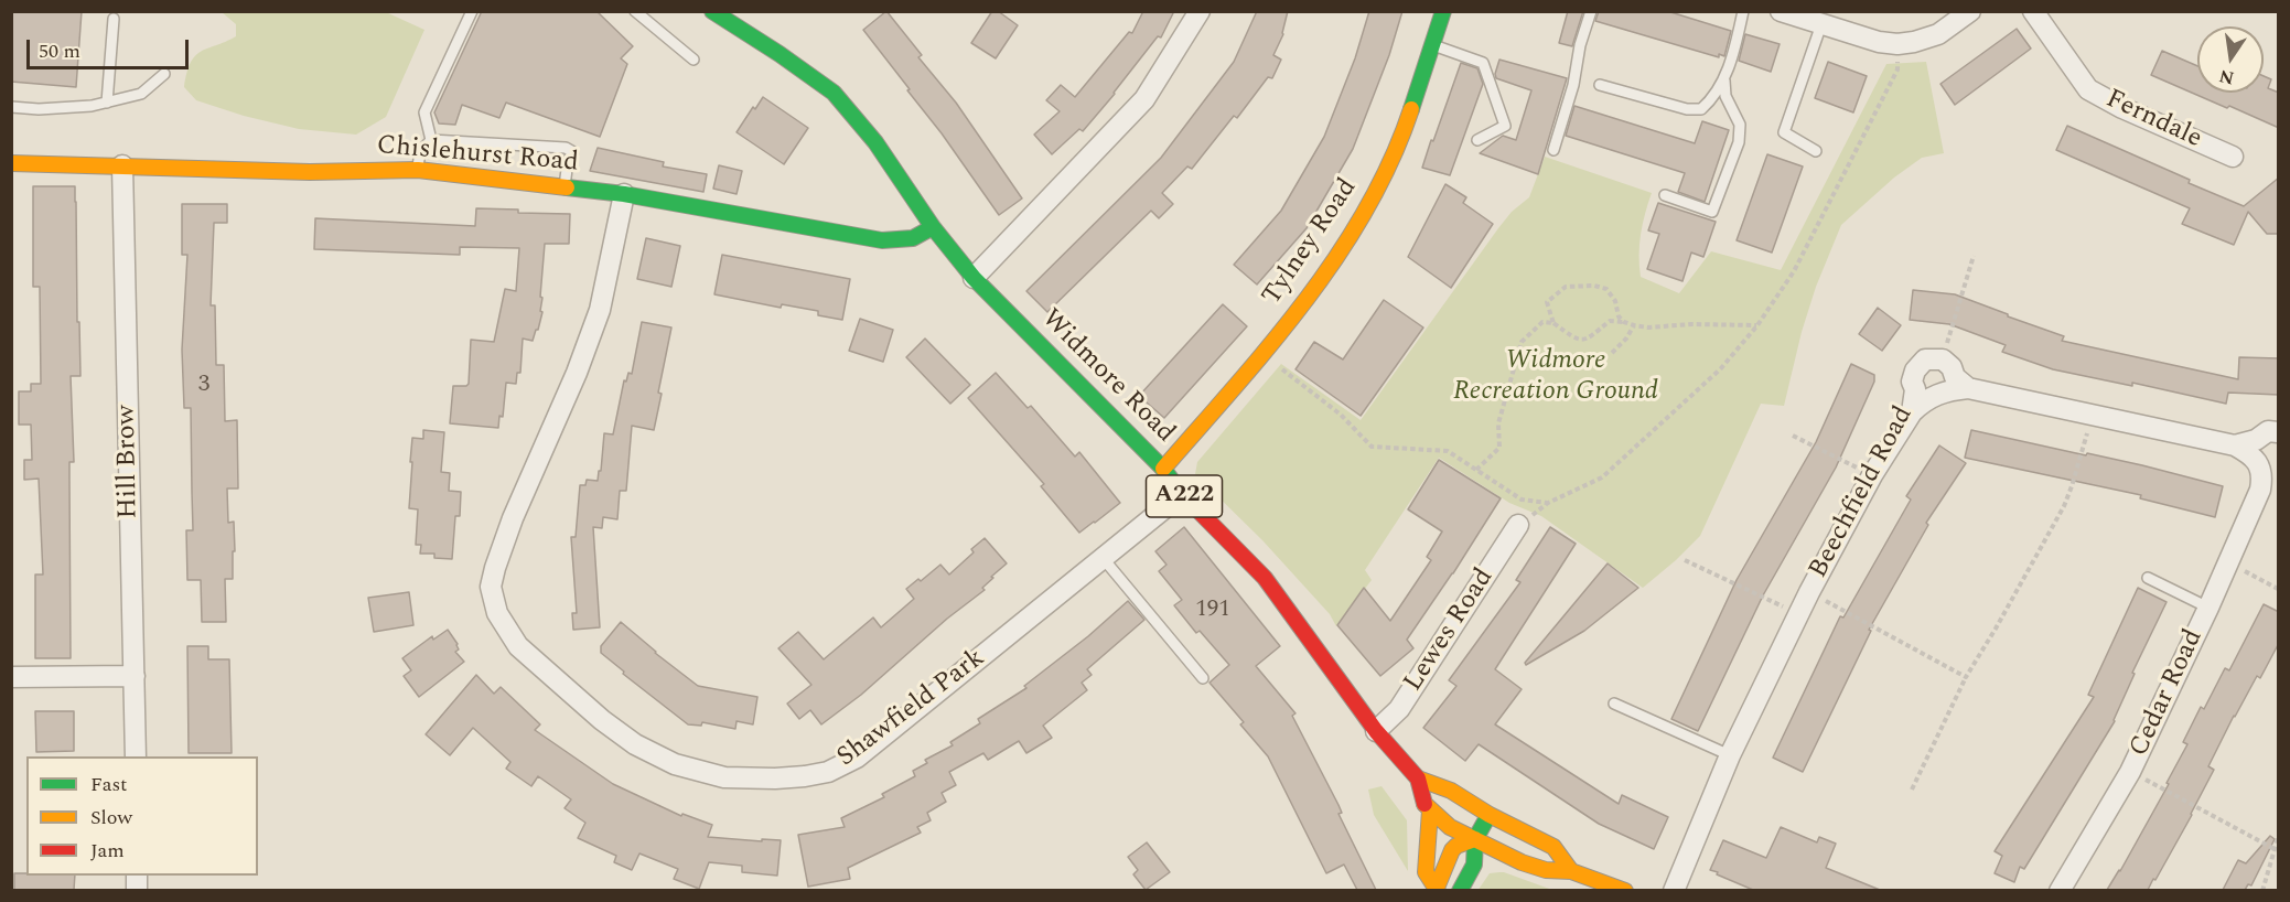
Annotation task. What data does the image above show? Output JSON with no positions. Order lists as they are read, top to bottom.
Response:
{
  "streets": {
    "main road": [
      "Chislehurst Road",
      "Tylney Road",
      "Widmore Road",
      "A222"
    ],
    "street": [
      "Ferndale",
      "Hill Brow",
      "Beechfield Road",
      "Lewes Road",
      "Cedar Road",
      "Shawfield Park"
    ]
  },
  "crossings": [
    ["Chislehurst Road", "Widmore Road"],
    ["Chislehurst Road", "Hill Brow"],
    ["Chislehurst Road", "A222"],
    ["Chislehurst Road", "Shawfield Park"],
    ["Tylney Road", "Widmore Road"],
    ["Widmore Road", "A222"],
    ["Widmore Road", "Lewes Road"],
    ["Widmore Road", "Shawfield Park"]
  ],
  "parks": ["Widmore Recreation Ground"],
  "house_numbers": ["3", "191"],
  "legend": ["Fast", "Slow", "Jam"],
  "scale_bar": "50 m",
  "north": "bottom"
}
